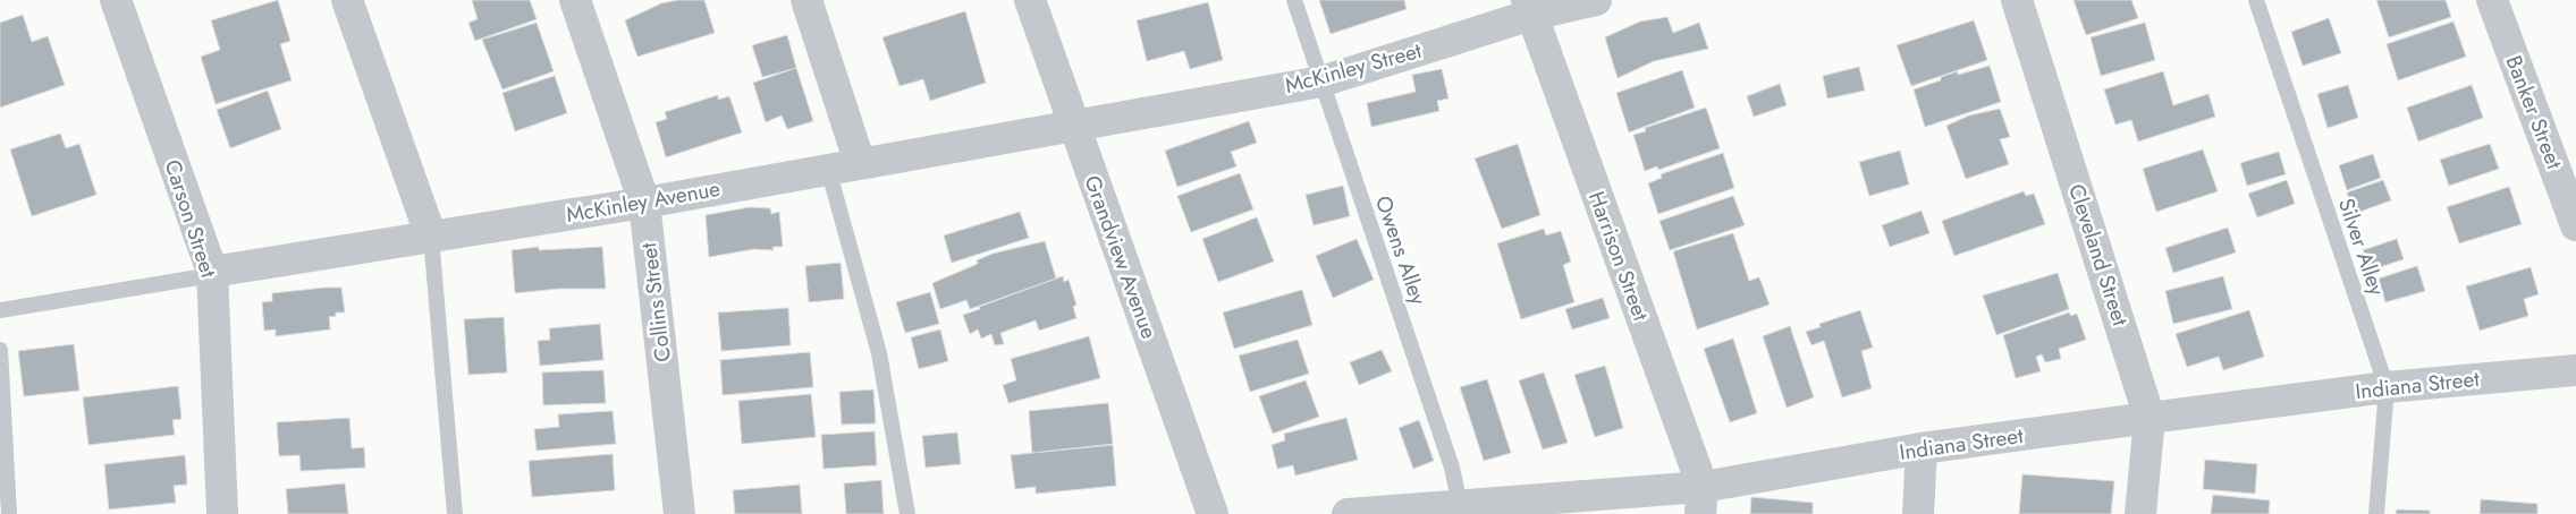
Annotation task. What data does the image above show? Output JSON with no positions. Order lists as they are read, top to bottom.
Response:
{
  "streets": {
    "street": [
      "McKinley Street",
      "Banker Street",
      "McKinley Avenue",
      "Carson Street",
      "Cleveland Street",
      "Harrison Street",
      "Grandview Avenue",
      "Collins Street",
      "Indiana Street"
    ],
    "lane": ["Silver Alley", "Owens Alley"]
  },
  "crossings": [
    ["McKinley Street", "McKinley Avenue"],
    ["McKinley Street", "Owens Alley"],
    ["McKinley Street", "Harrison Street"],
    ["McKinley Street", "Grandview Avenue"],
    ["McKinley Avenue", "Carson Street"],
    ["McKinley Avenue", "Grandview Avenue"],
    ["McKinley Avenue", "Collins Street"],
    ["Silver Alley", "Indiana Street"],
    ["Owens Alley", "Indiana Street"],
    ["Cleveland Street", "Indiana Street"],
    ["Harrison Street", "Indiana Street"]
  ]
}
